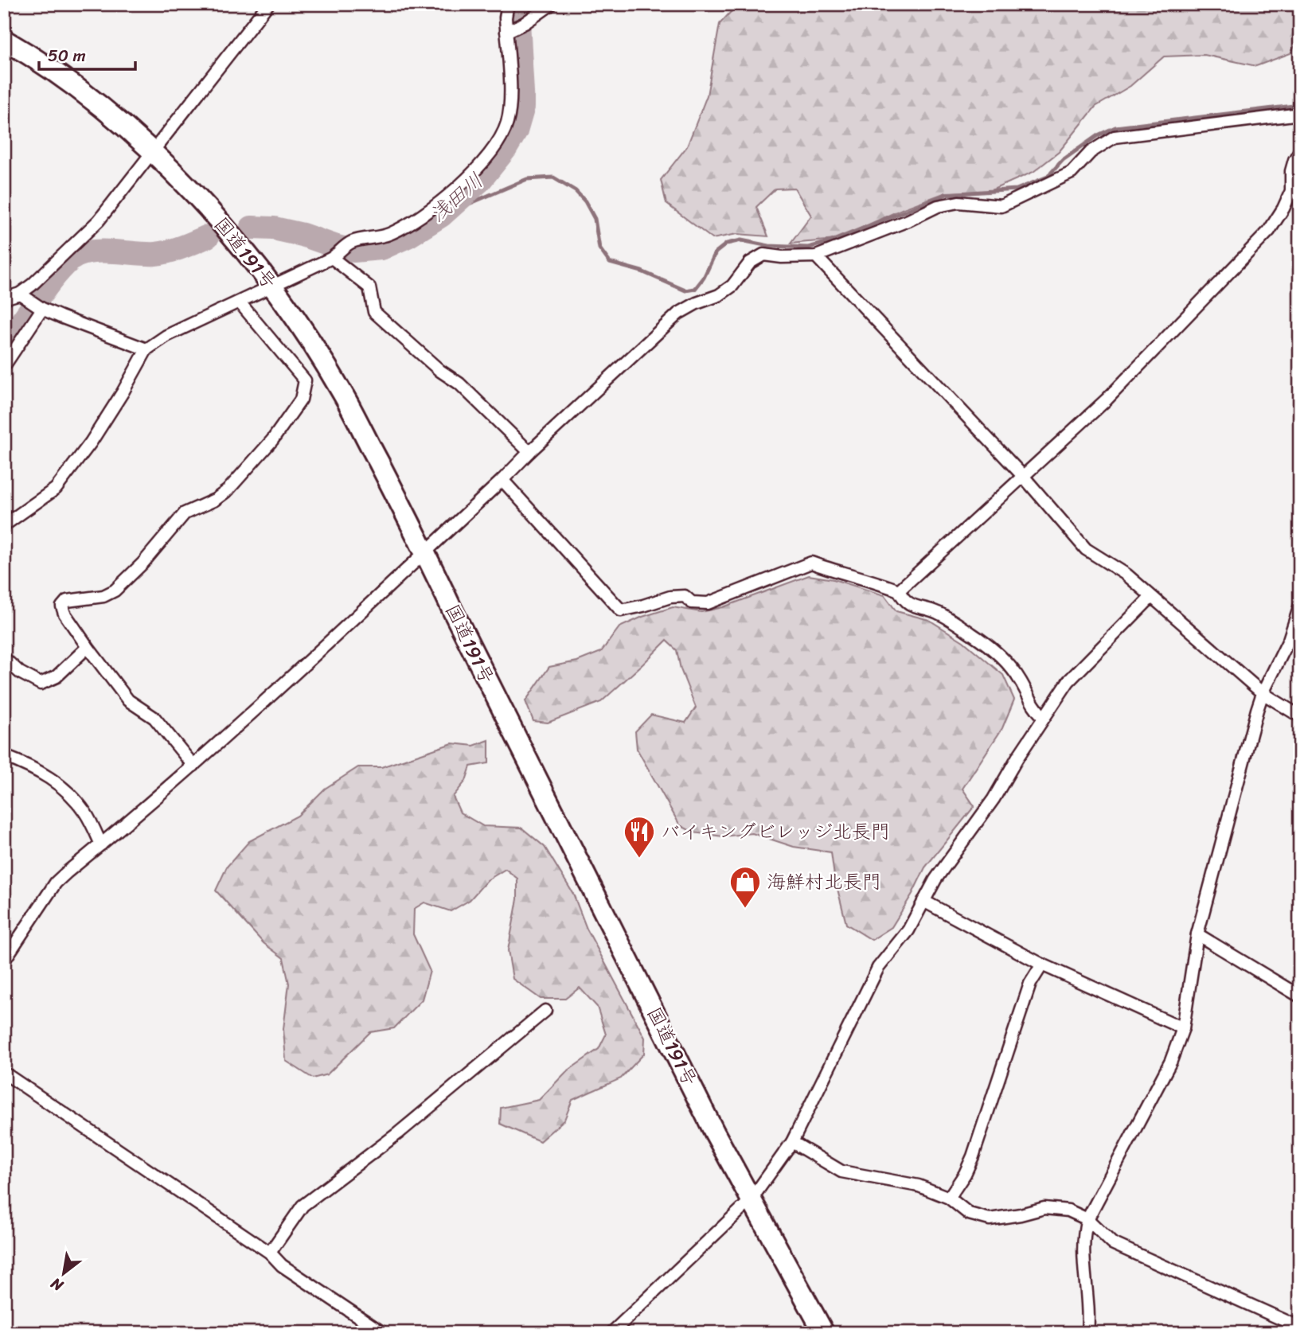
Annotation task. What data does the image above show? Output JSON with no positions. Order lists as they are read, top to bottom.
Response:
{
  "streets": {
    "highway": ["国道191号"]
  },
  "water": ["浅田川"],
  "places": {
    "restaurant": ["バイキングビレッジ北長門"],
    "shop": ["海鮮村北長門"]
  },
  "scale_bar": "50 m",
  "north": "bottom left"
}
